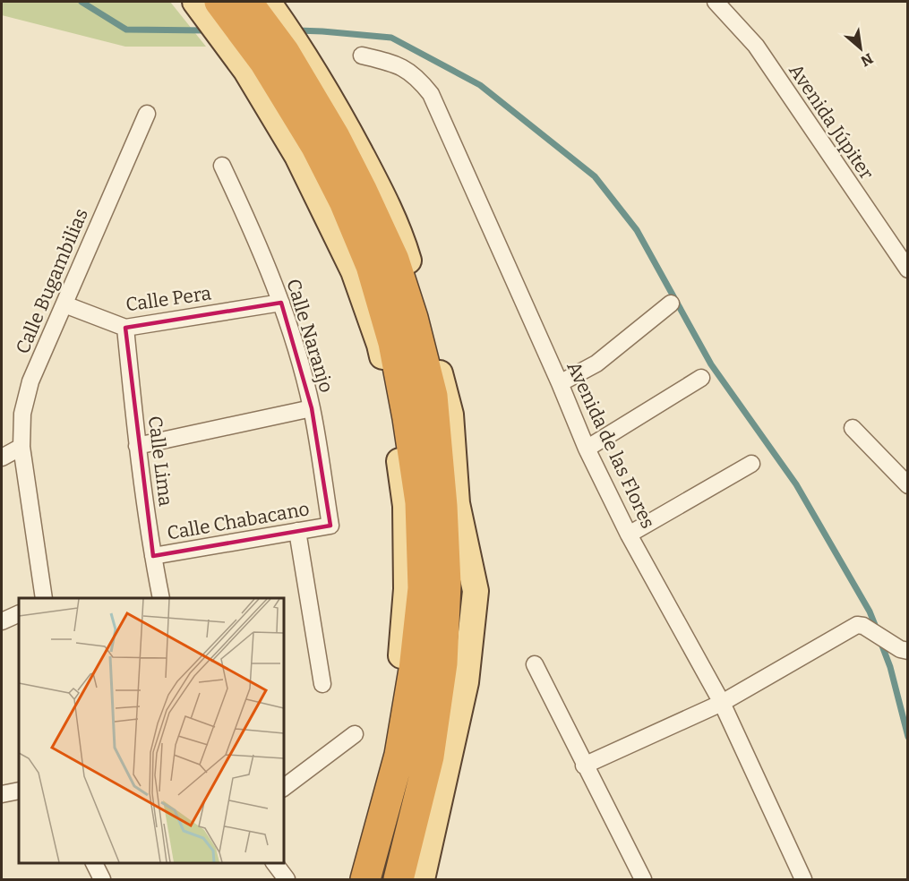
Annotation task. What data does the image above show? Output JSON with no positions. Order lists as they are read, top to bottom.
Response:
{
  "streets": {
    "street": [
      "Avenida Júpiter",
      "Calle Bugambilias",
      "Calle Pera",
      "Calle Naranjo",
      "Avenida de las Flores",
      "Calle Lima",
      "Calle Chabacano"
    ]
  },
  "crossings": [
    ["Calle Bugambilias", "Calle Pera"],
    ["Calle Pera", "Calle Naranjo"],
    ["Calle Pera", "Calle Lima"],
    ["Calle Naranjo", "Calle Chabacano"],
    ["Calle Lima", "Calle Chabacano"]
  ],
  "north": "bottom right"
}
